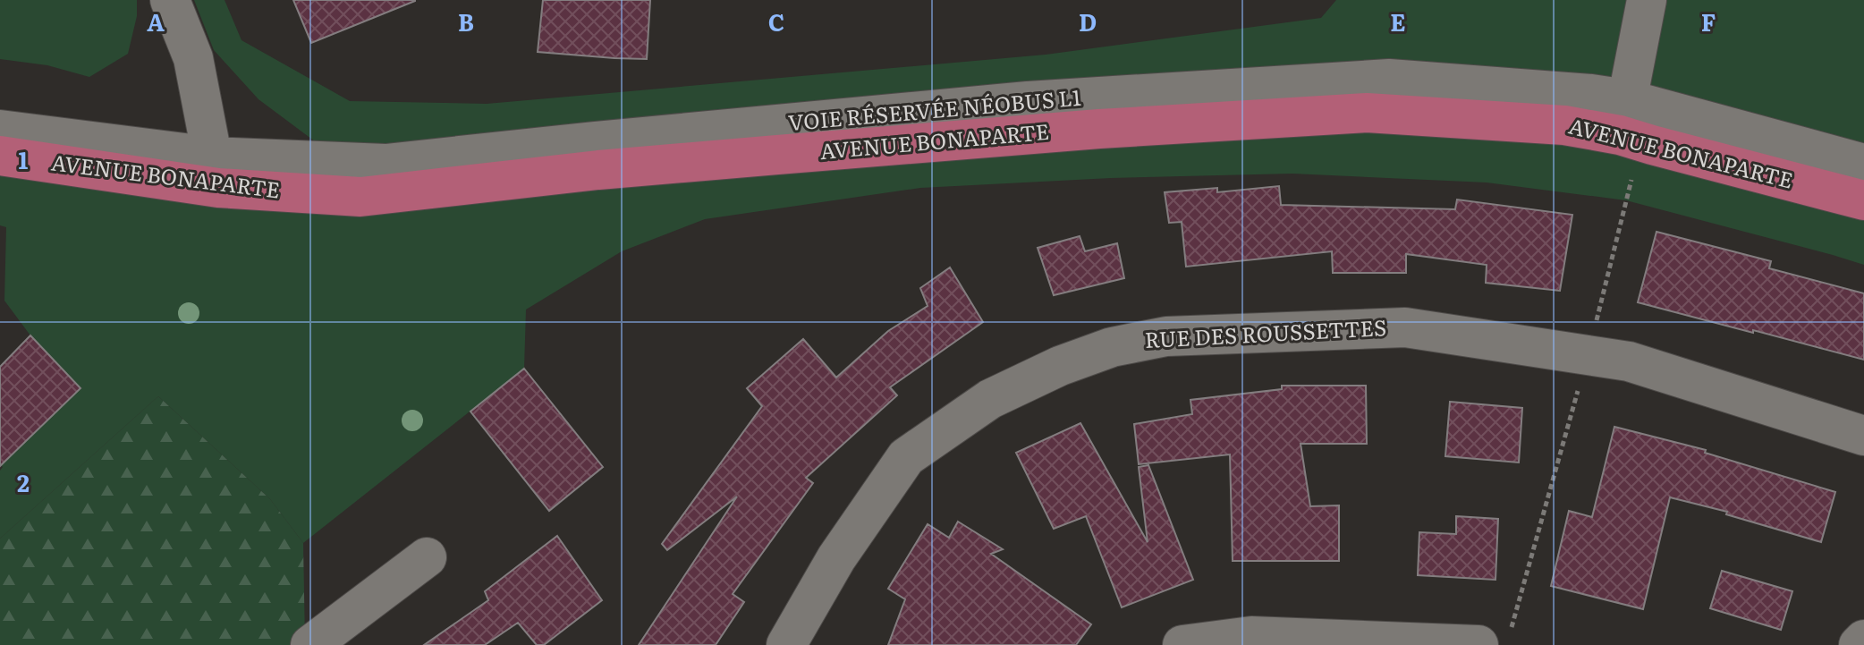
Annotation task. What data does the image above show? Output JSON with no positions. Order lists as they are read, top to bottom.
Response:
{
  "streets": {
    "main road": ["AVENUE BONAPARTE"],
    "street": ["RUE DES ROUSSETTES"]
  },
  "grid": {
    "columns": [
      "A",
      "B",
      "C",
      "D",
      "E",
      "F"
    ],
    "rows": ["1", "2"]
  }
}
